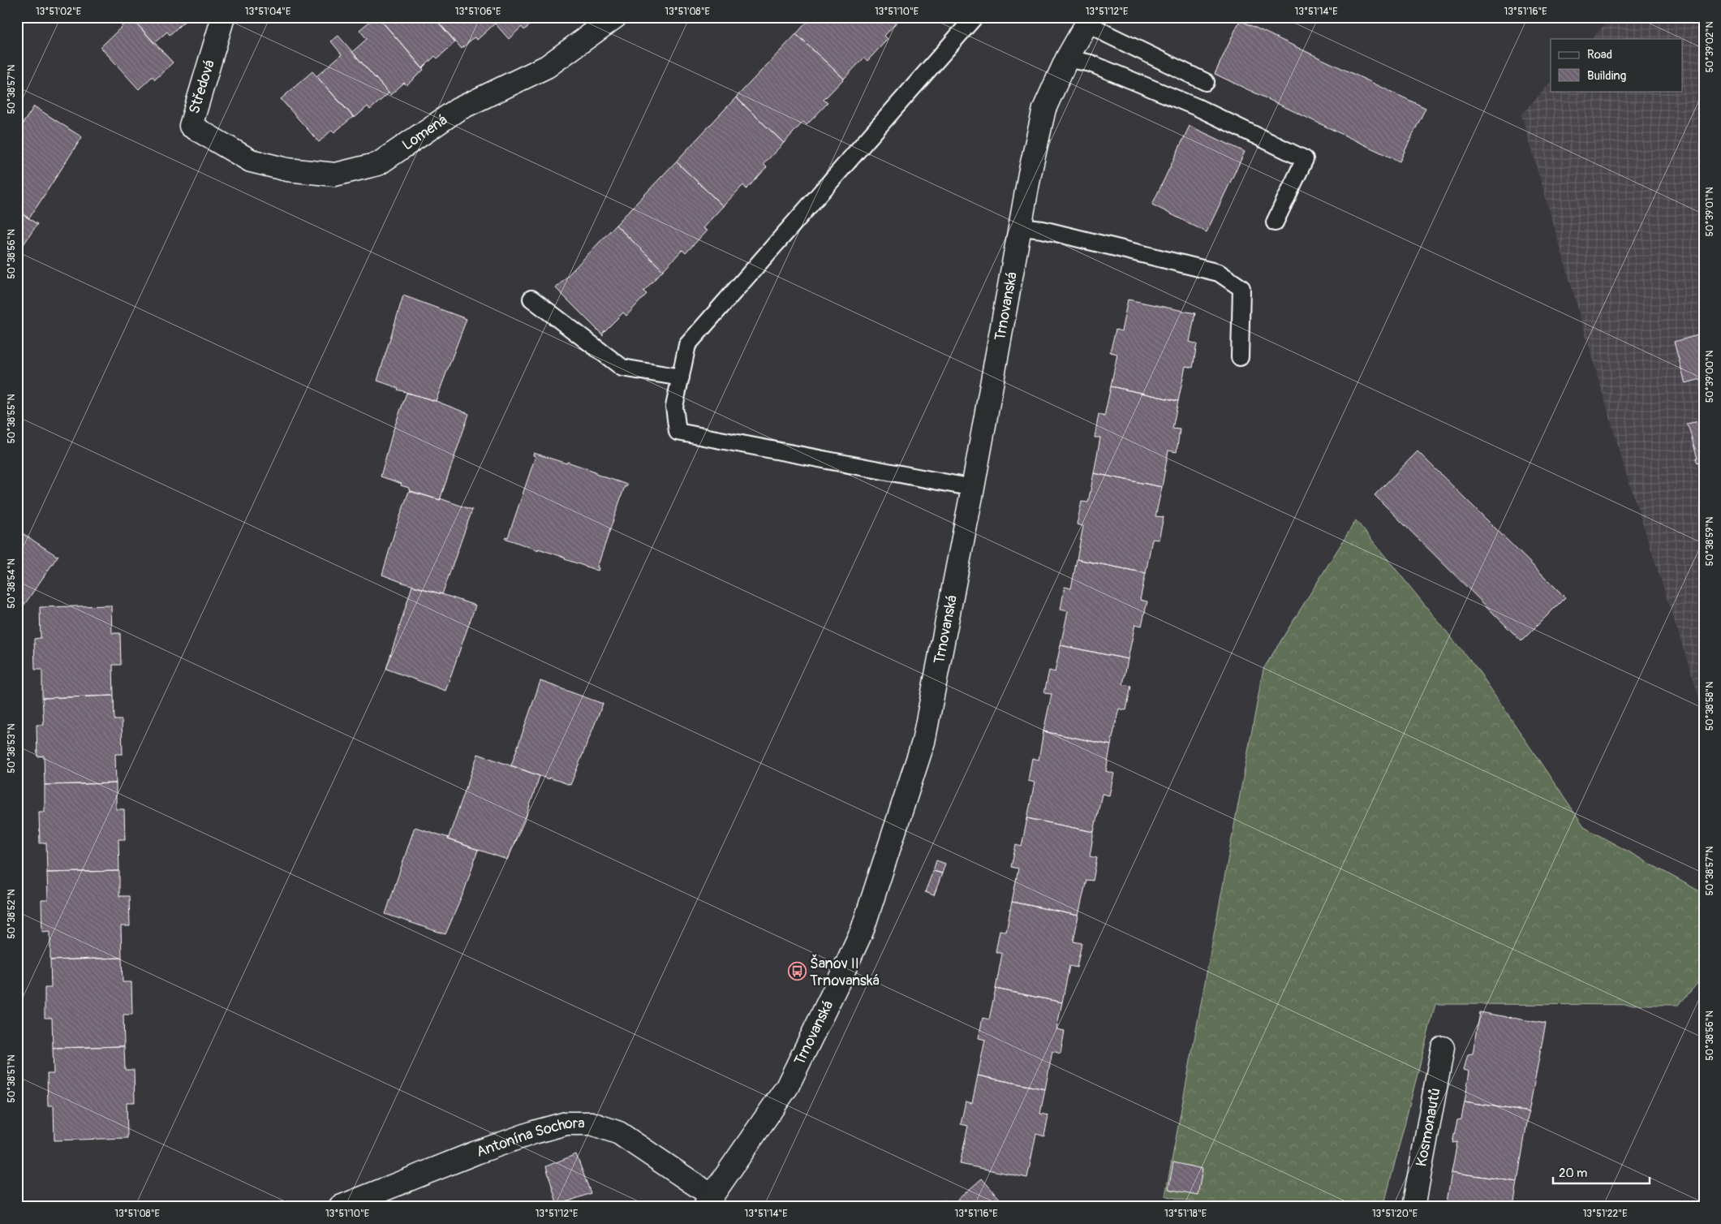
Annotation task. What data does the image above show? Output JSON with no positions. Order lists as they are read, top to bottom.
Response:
{
  "streets": {
    "street": [
      "Středová",
      "Lomená",
      "Trnovanská",
      "Kosmonautů",
      "Antonína Sochora"
    ]
  },
  "crossings": [
    ["Středová", "Lomená"],
    ["Trnovanská", "Antonína Sochora"]
  ],
  "places": {
    "bus stop": ["Šanov II Trnovanská"]
  },
  "legend": ["Road", "Building"],
  "scale_bar": "20 m",
  "coordinates": [
    "13°51'02\"E",
    "13°51'04\"E",
    "13°51'06\"E",
    "13°51'08\"E",
    "13°51'10\"E",
    "13°51'12\"E",
    "13°51'14\"E",
    "13°51'16\"E",
    "50°39'02\"N",
    "50°38'57\"N",
    "50°39'01\"N",
    "50°38'56\"N",
    "50°39'00\"N",
    "50°38'55\"N",
    "50°38'59\"N",
    "50°38'54\"N",
    "50°38'58\"N",
    "50°38'53\"N",
    "50°38'52\"N",
    "50°38'51\"N",
    "13°51'18\"E",
    "13°51'20\"E",
    "13°51'22\"E"
  ]
}
